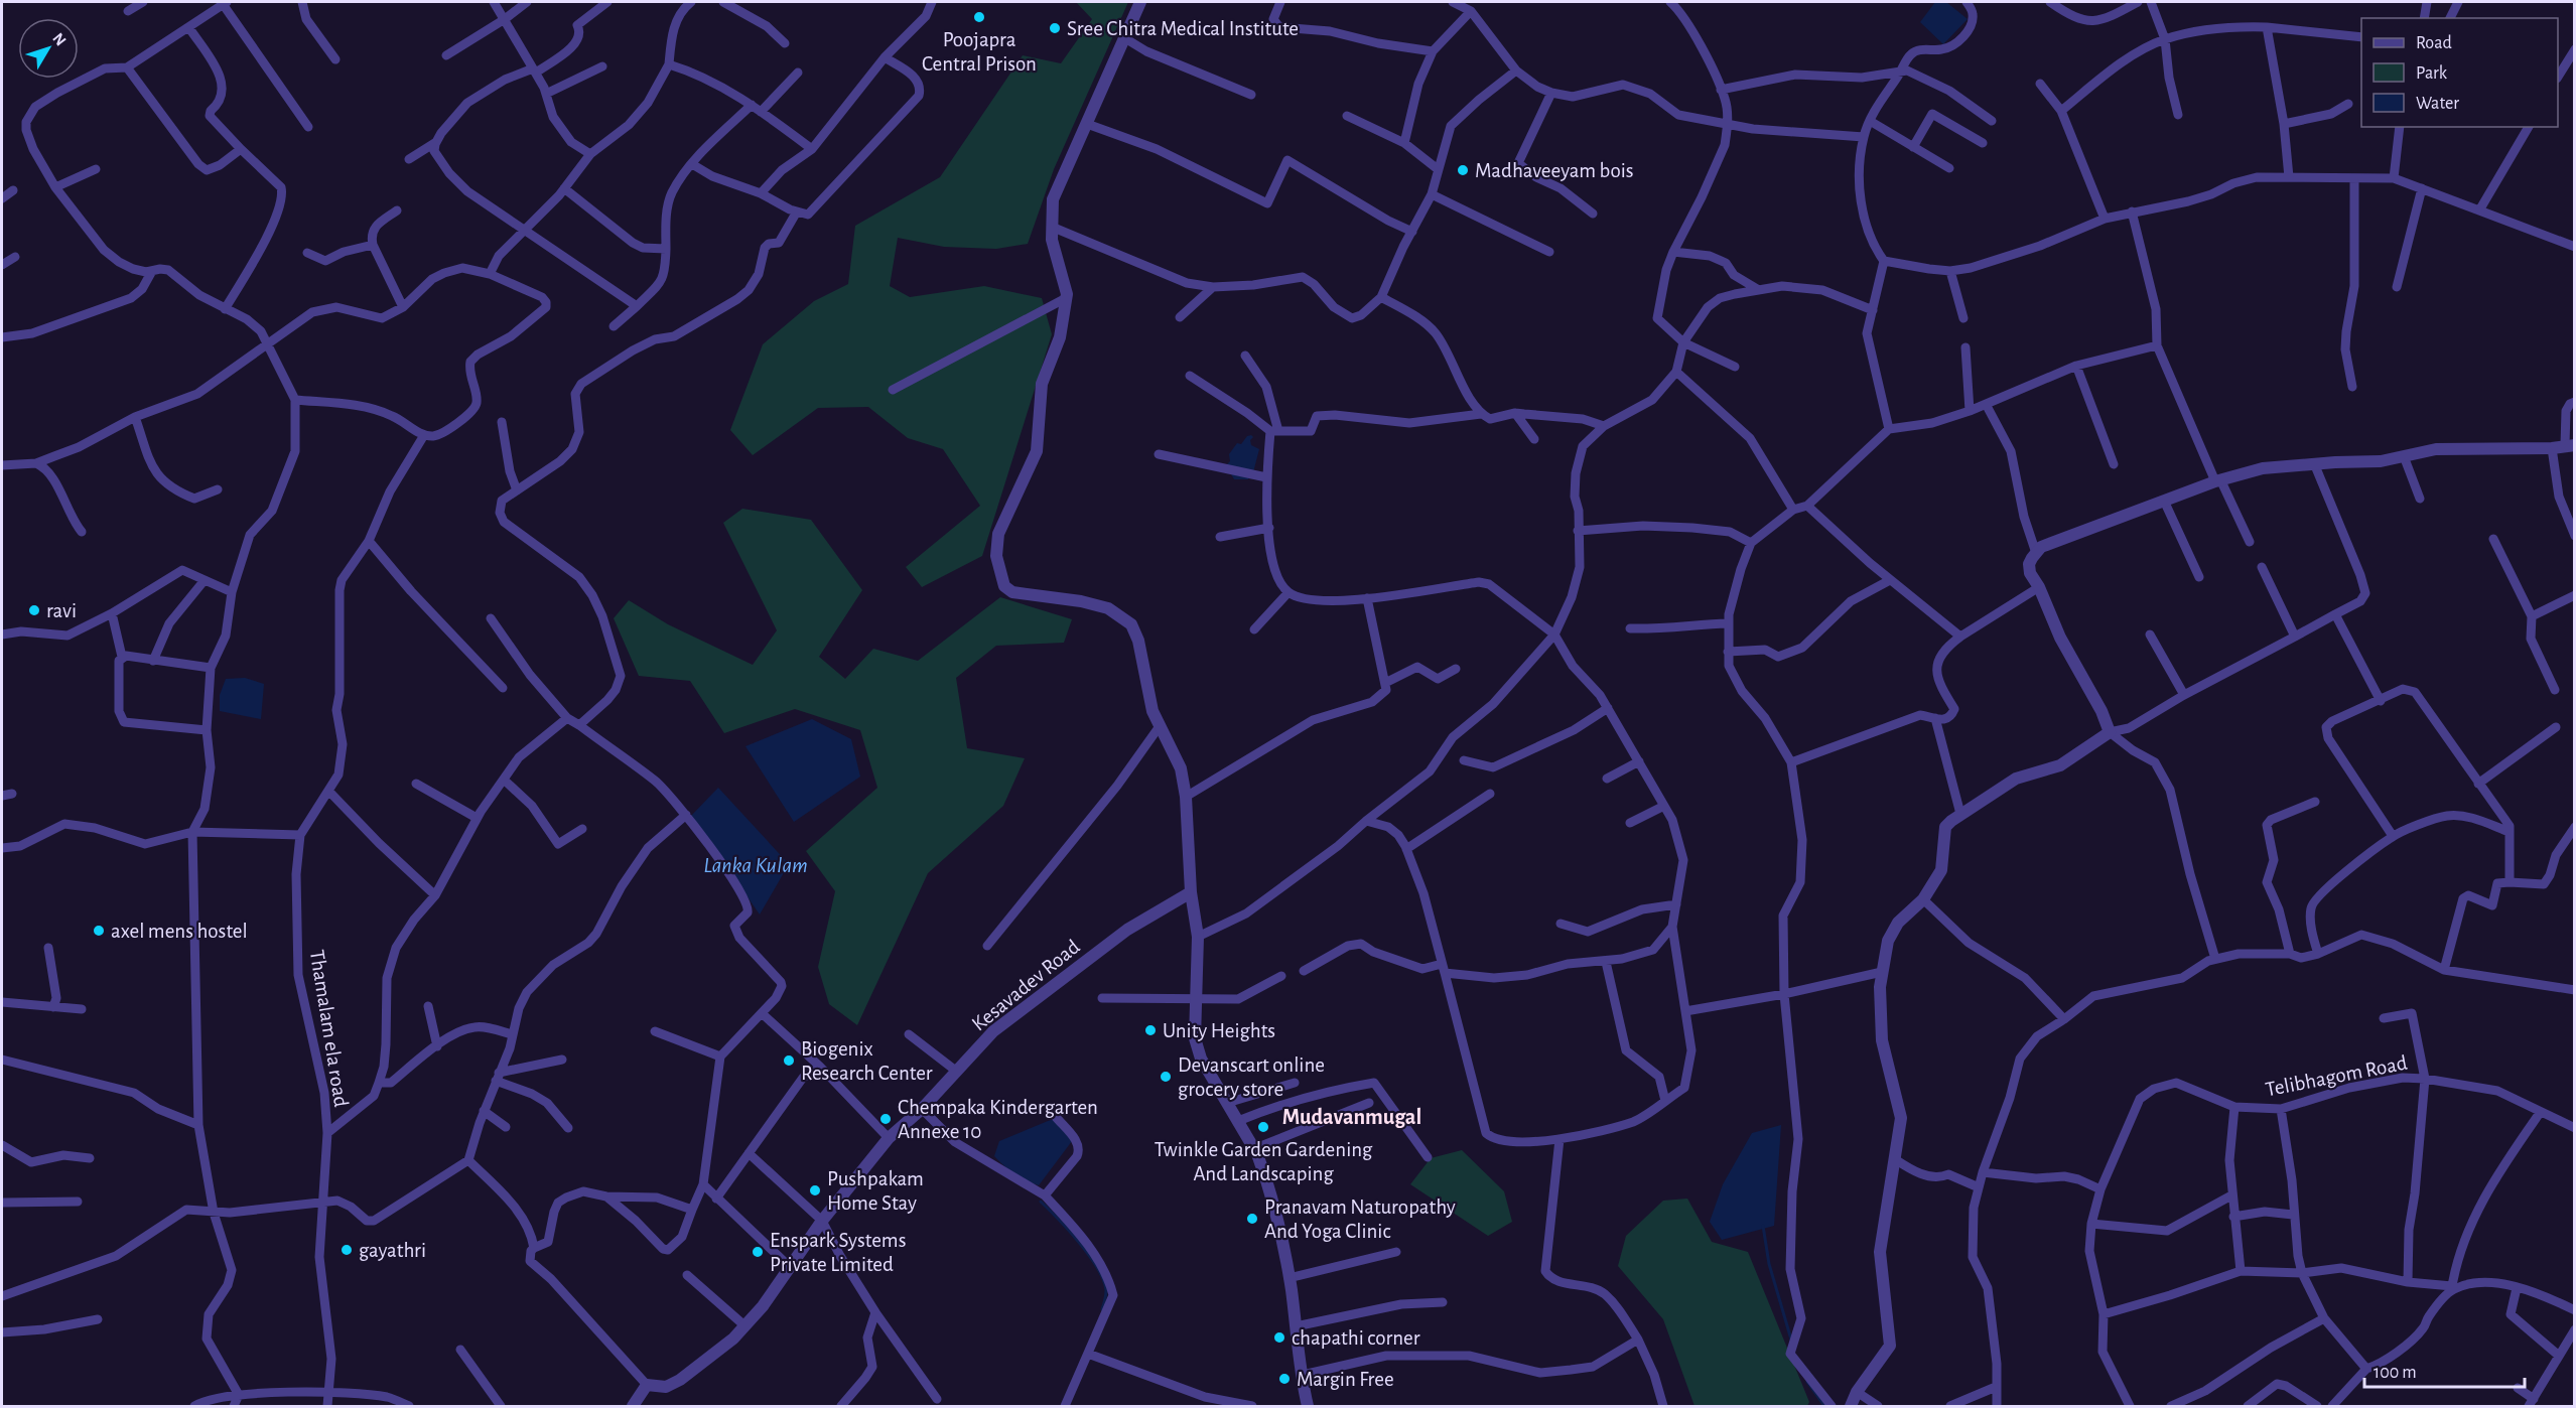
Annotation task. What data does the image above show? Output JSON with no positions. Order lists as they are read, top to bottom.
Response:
{
  "streets": {
    "street": ["Kesavadev Road", "Thamalam ela road", "Telibhagom Road"]
  },
  "districts": ["Mudavanmugal"],
  "water": ["Lanka Kulam"],
  "places": [
    "Poojapra Central Prison",
    "Sree Chitra Medical Institute",
    "Madhaveeyam bois",
    "ravi",
    "axel mens hostel",
    "Unity Heights",
    "Biogenix Research Center",
    "Devanscart online grocery store",
    "Chempaka Kindergarten Annexe 10",
    "Twinkle Garden Gardening And Landscaping",
    "Pushpakam Home Stay",
    "Pranavam Naturopathy And Yoga Clinic",
    "gayathri",
    "Enspark Systems Private Limited",
    "chapathi corner",
    "Margin Free"
  ],
  "legend": ["Road", "Park", "Water"],
  "scale_bar": "100 m",
  "north": "top right"
}
